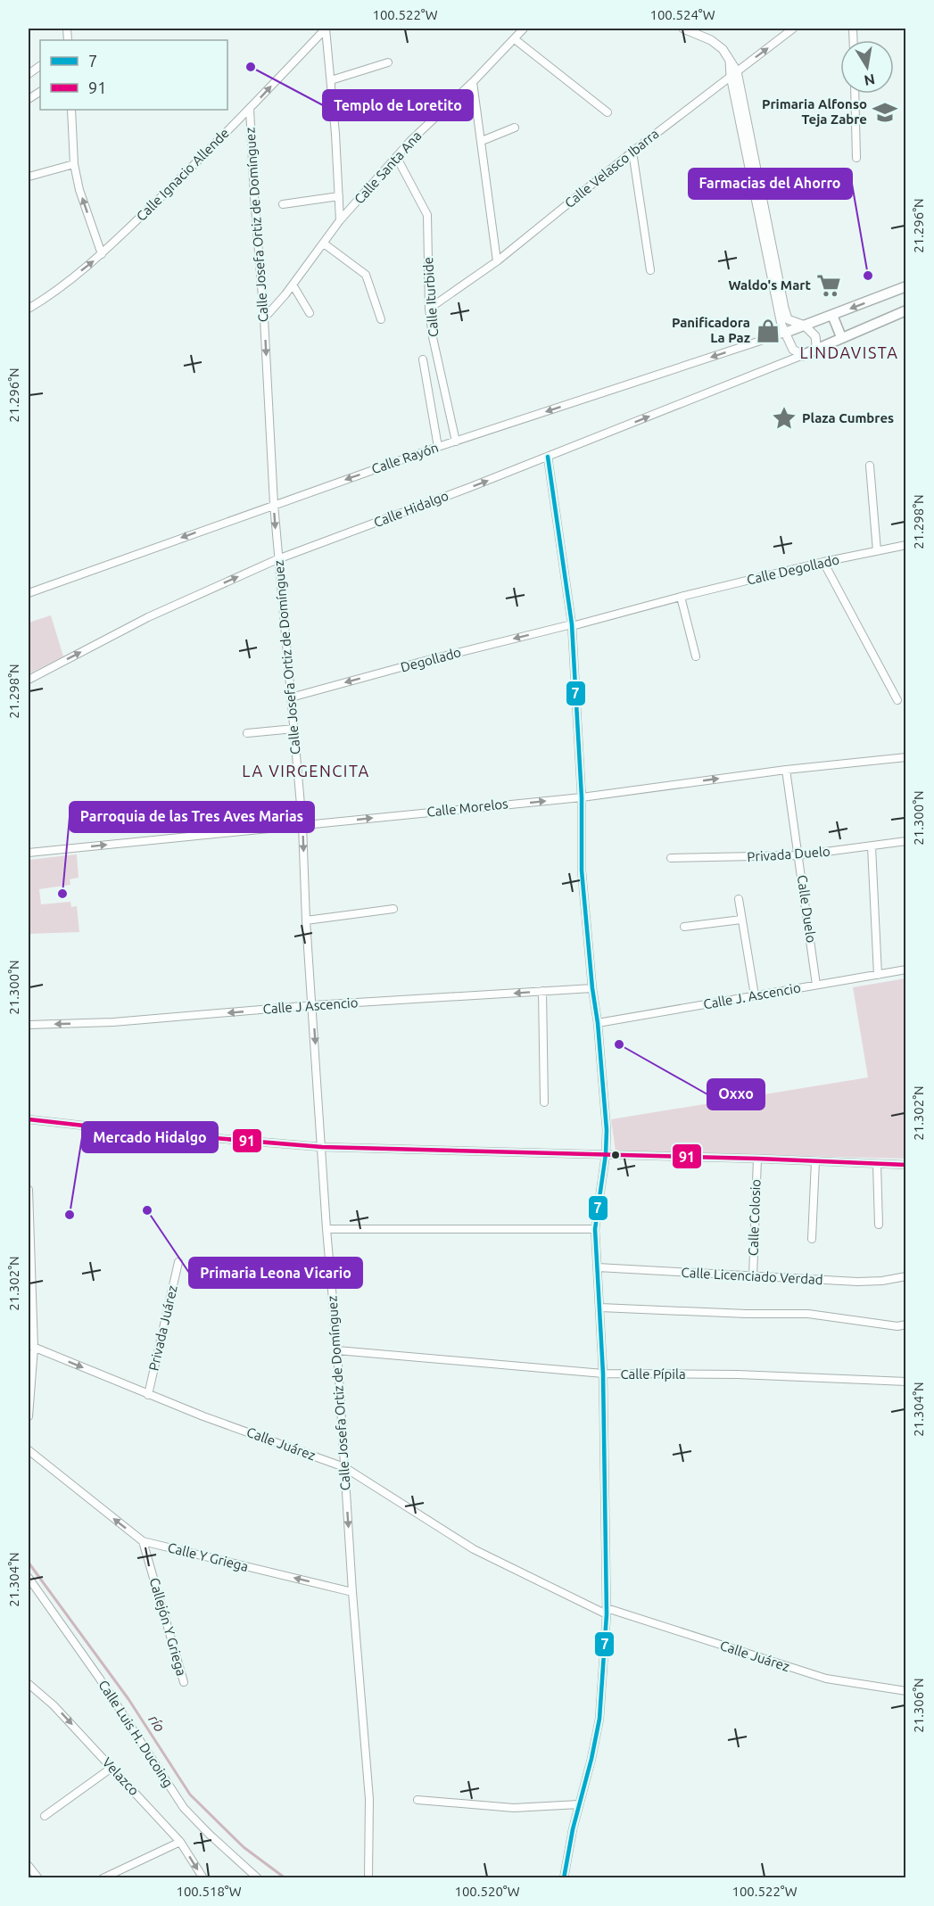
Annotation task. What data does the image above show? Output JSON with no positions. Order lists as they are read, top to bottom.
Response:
{
  "streets": {
    "street": [
      "Calle Santa Ana",
      "Calle Velasco Ibarra",
      "Calle Ignacio Allende",
      "Calle Josefa Ortiz de Domínguez",
      "Calle Iturbide",
      "Calle Rayón",
      "Calle Hidalgo",
      "Calle Degollado",
      "Degollado",
      "Calle Morelos",
      "Privada Duelo",
      "Calle Duelo",
      "Calle J. Ascencio",
      "Calle J Ascencio",
      "Calle Colosio",
      "Calle Licenciado Verdad",
      "Privada Juárez",
      "Calle Pípila",
      "Calle Juárez",
      "Calle Y Griega",
      "Callejón Y Griega",
      "Calle Luis H. Ducoing",
      "Velazco"
    ]
  },
  "crossings": [
    ["Calle Santa Ana", "Calle Josefa Ortiz de Domínguez"],
    ["Calle Santa Ana", "Calle Iturbide"],
    ["Calle Velasco Ibarra", "Calle Iturbide"],
    ["Calle Ignacio Allende", "Calle Josefa Ortiz de Domínguez"],
    ["Calle Josefa Ortiz de Domínguez", "Calle Rayón"],
    ["Calle Josefa Ortiz de Domínguez", "Calle Hidalgo"],
    ["Calle Josefa Ortiz de Domínguez", "Degollado"],
    ["Calle Josefa Ortiz de Domínguez", "Calle Morelos"],
    ["Calle Josefa Ortiz de Domínguez", "Calle J Ascencio"],
    ["Calle Josefa Ortiz de Domínguez", "Calle Pípila"],
    ["Calle Josefa Ortiz de Domínguez", "Calle Juárez"],
    ["Calle Josefa Ortiz de Domínguez", "Calle Y Griega"],
    ["Calle Iturbide", "Calle Rayón"],
    ["Calle Rayón", "Calle Hidalgo"],
    ["Calle Degollado", "Degollado"],
    ["Calle Morelos", "Calle Duelo"],
    ["Privada Duelo", "Calle Duelo"],
    ["Calle Duelo", "Calle J. Ascencio"],
    ["Calle Colosio", "Calle Licenciado Verdad"],
    ["Privada Juárez", "Calle Juárez"],
    ["Calle Y Griega", "Callejón Y Griega"]
  ],
  "one_way": [
    "Calle Ignacio Allende",
    "Calle Rayón",
    "Calle Hidalgo",
    "Degollado",
    "Calle Morelos",
    "Calle J Ascencio",
    "Calle Y Griega",
    "Velazco"
  ],
  "districts": ["LINDAVISTA", "LA VIRGENCITA"],
  "water": ["río"],
  "places": {
    "other": [
      "Templo de Loretito",
      "Farmacias del Ahorro",
      "Parroquia de las Tres Aves Marias",
      "Oxxo",
      "Primaria Leona Vicario",
      "Mercado Hidalgo"
    ],
    "school or university": ["Primaria Alfonso Teja Zabre"],
    "supermarket": ["Waldo's Mart"],
    "shop": ["Panificadora La Paz"],
    "place": ["Plaza Cumbres"]
  },
  "lines": ["transit line 7", "transit line 91"],
  "legend": ["7", "91"],
  "north": "bottom",
  "coordinates": [
    "100.522°W",
    "100.524°W",
    "21.296°N",
    "21.298°N",
    "21.300°N",
    "21.302°N",
    "21.304°N",
    "21.306°N",
    "100.518°W",
    "100.520°W"
  ]
}
